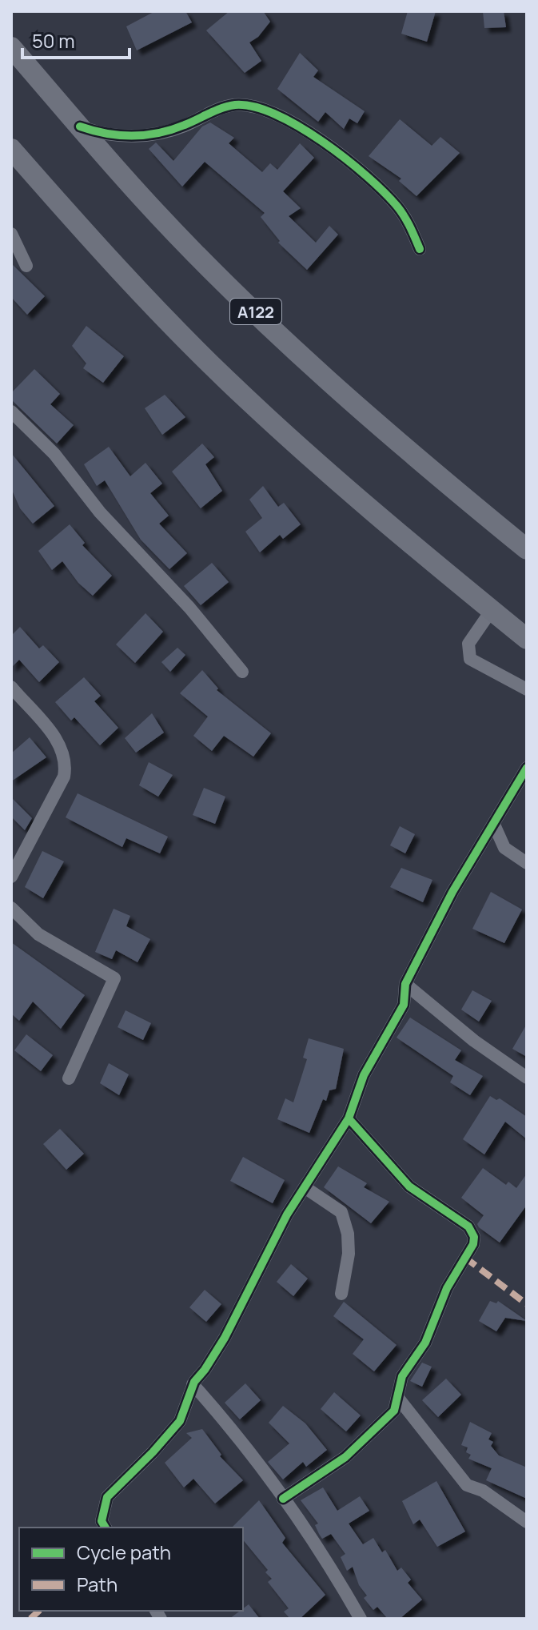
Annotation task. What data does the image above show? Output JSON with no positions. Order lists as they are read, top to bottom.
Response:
{
  "streets": {
    "highway": ["A122"]
  },
  "legend": ["Cycle path", "Path"],
  "scale_bar": "50 m"
}
